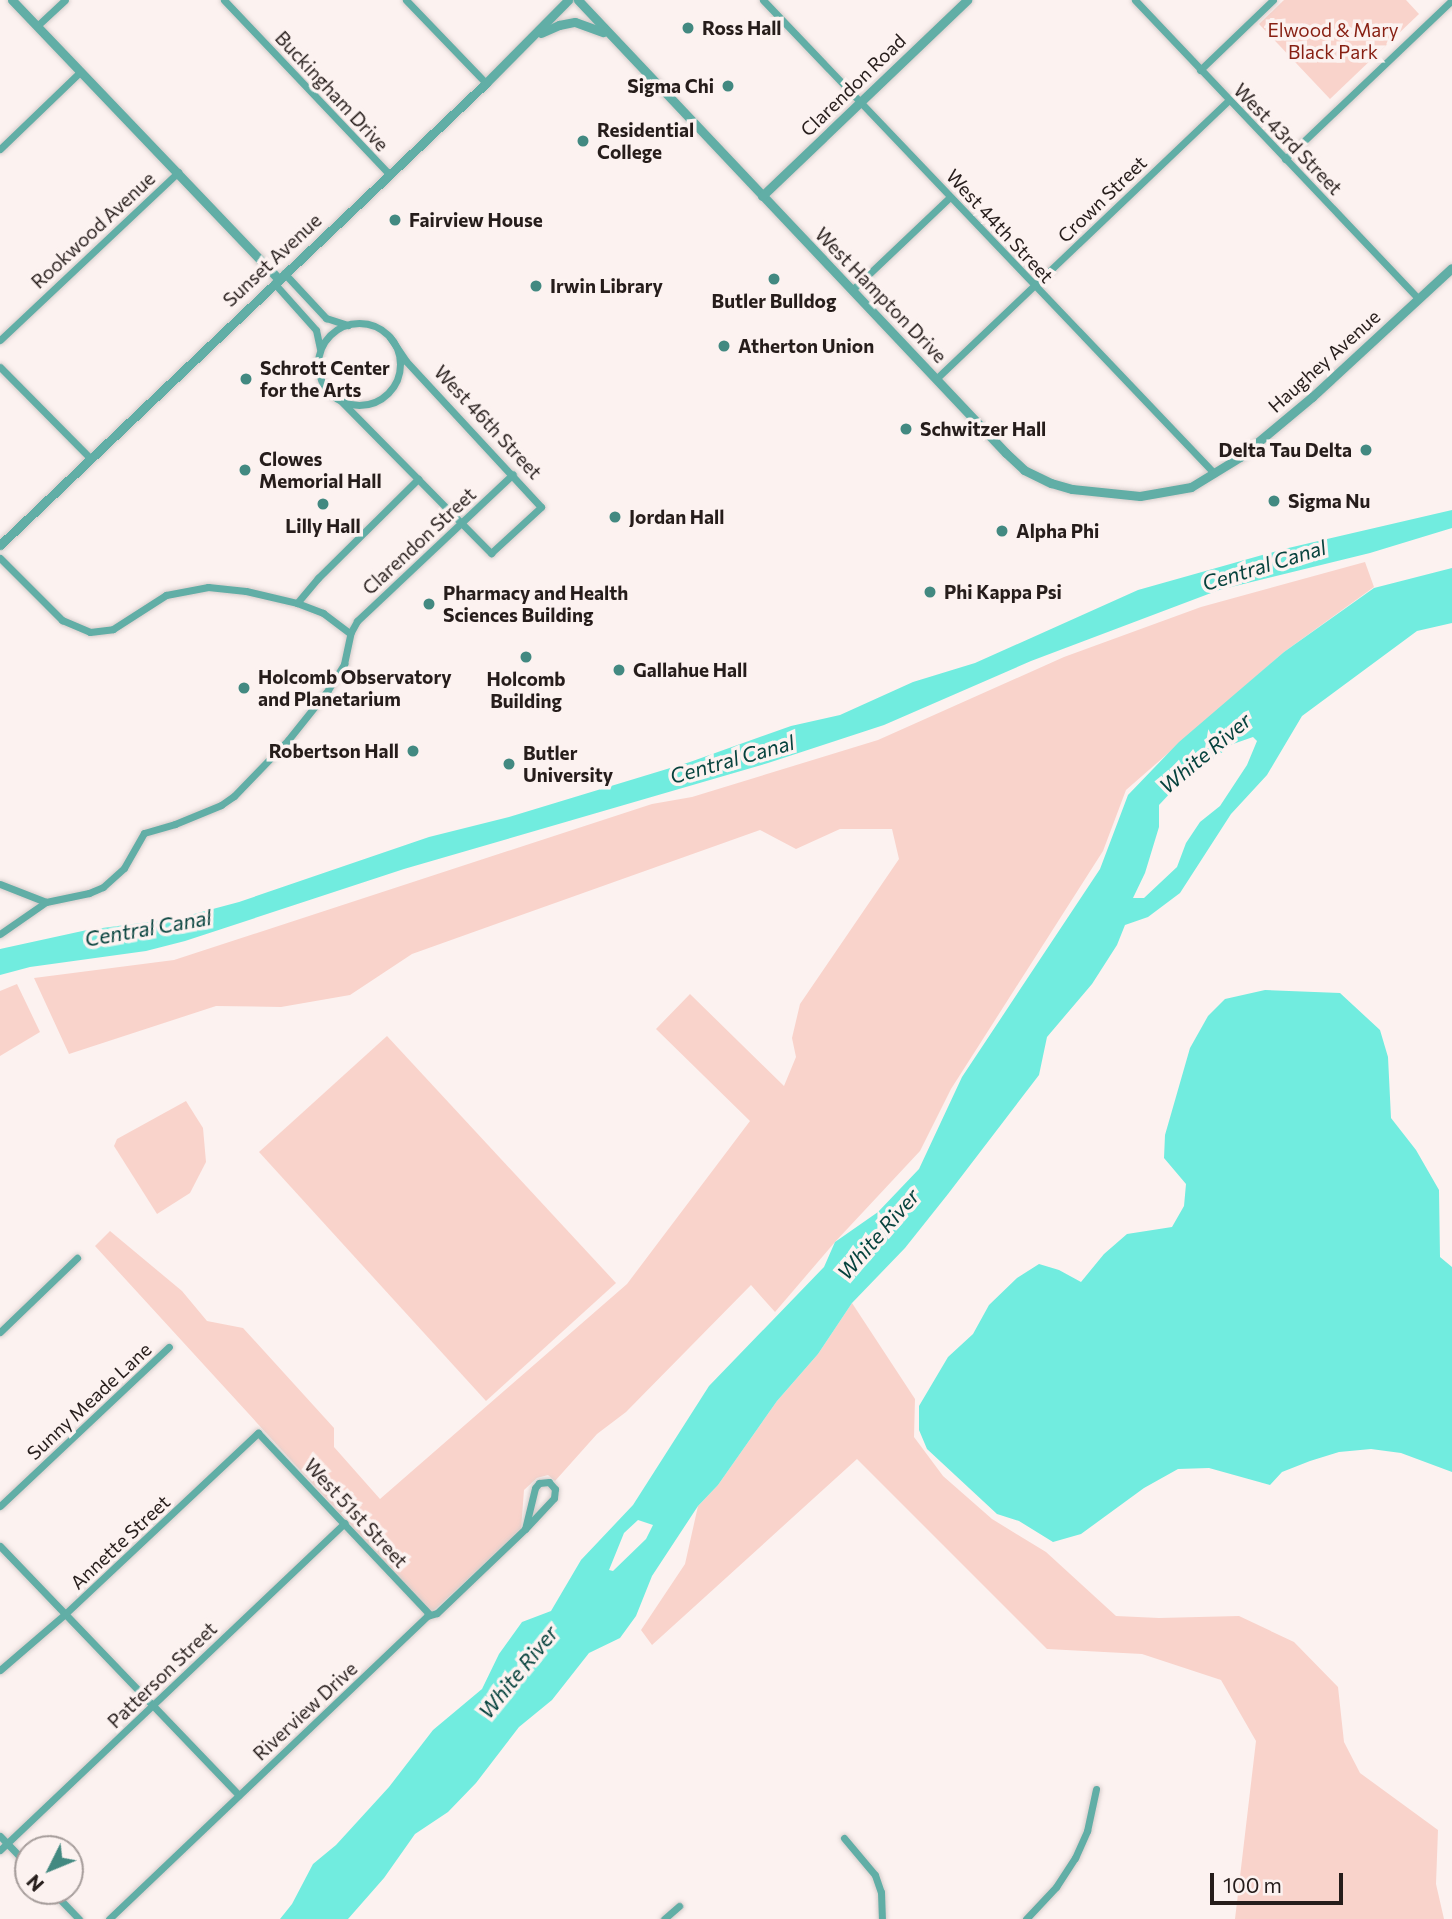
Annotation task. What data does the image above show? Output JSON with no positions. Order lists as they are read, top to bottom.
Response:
{
  "streets": {
    "street": [
      "Clarendon Road",
      "Buckingham Drive",
      "West 43rd Street",
      "Crown Street",
      "West 44th Street",
      "Rookwood Avenue",
      "Sunset Avenue",
      "West Hampton Drive",
      "Haughey Avenue",
      "West 46th Street",
      "Clarendon Street",
      "Sunny Meade Lane",
      "West 51st Street",
      "Annette Street",
      "Patterson Street",
      "Riverview Drive"
    ]
  },
  "crossings": [
    ["Clarendon Road", "West 44th Street"],
    ["Clarendon Road", "West Hampton Drive"],
    ["Buckingham Drive", "Sunset Avenue"],
    ["West 43rd Street", "Crown Street"],
    ["West 43rd Street", "Haughey Avenue"],
    ["Crown Street", "West 44th Street"],
    ["Crown Street", "West Hampton Drive"],
    ["West 44th Street", "West Hampton Drive"],
    ["West 44th Street", "Haughey Avenue"],
    ["Rookwood Avenue", "West 46th Street"],
    ["Sunset Avenue", "West 46th Street"],
    ["West Hampton Drive", "Haughey Avenue"],
    ["West 46th Street", "Clarendon Street"],
    ["West 51st Street", "Annette Street"],
    ["West 51st Street", "Patterson Street"],
    ["West 51st Street", "Riverview Drive"]
  ],
  "water": ["Central Canal", "White River"],
  "parks": ["Elwood & Mary Black Park"],
  "places": [
    "Ross Hall",
    "Sigma Chi",
    "Residential College",
    "Fairview House",
    "Butler Bulldog",
    "Irwin Library",
    "Atherton Union",
    "Schrott Center for the Arts",
    "Schwitzer Hall",
    "Delta Tau Delta",
    "Clowes Memorial Hall",
    "Sigma Nu",
    "Lilly Hall",
    "Jordan Hall",
    "Alpha Phi",
    "Phi Kappa Psi",
    "Pharmacy and Health Sciences Building",
    "Holcomb Building",
    "Gallahue Hall",
    "Holcomb Observatory and Planetarium",
    "Robertson Hall",
    "Butler University"
  ],
  "scale_bar": "100 m",
  "north": "bottom left"
}
